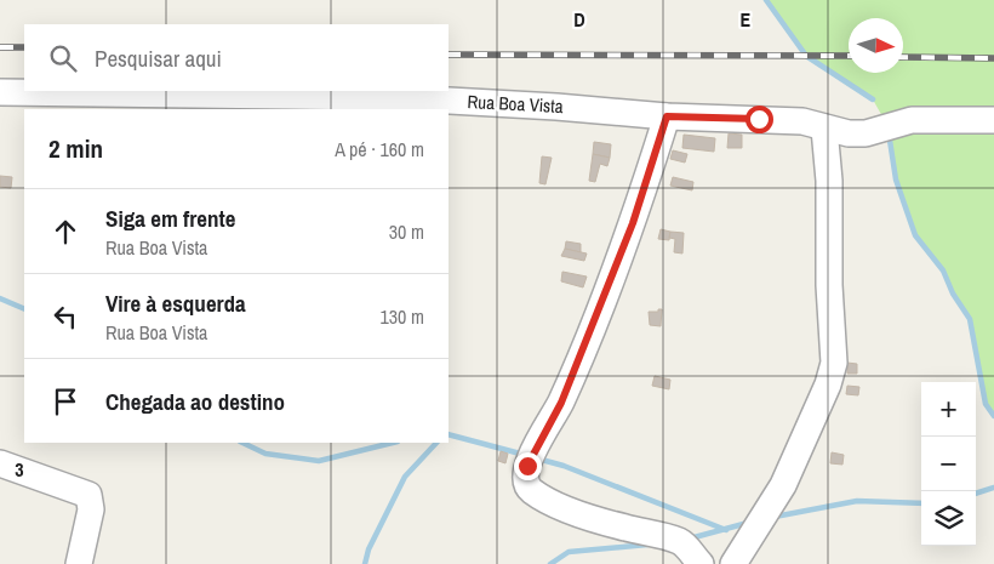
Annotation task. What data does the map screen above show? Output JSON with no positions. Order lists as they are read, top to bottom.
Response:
{
  "streets": {
    "street": ["Rua Boa Vista"]
  },
  "north": "right",
  "page": {
    "search": "Pesquisar aqui",
    "heading": ["2 min", "A pé · 160 m"],
    "list": [
      ["Siga em frente", "Rua Boa Vista", "30 m"],
      ["Vire à esquerda", "Rua Boa Vista", "130 m"],
      "Chegada ao destino"
    ],
    "map_buttons": ["+", "−"]
  },
  "grid": {
    "columns": ["D", "E"],
    "rows": ["3"]
  }
}
